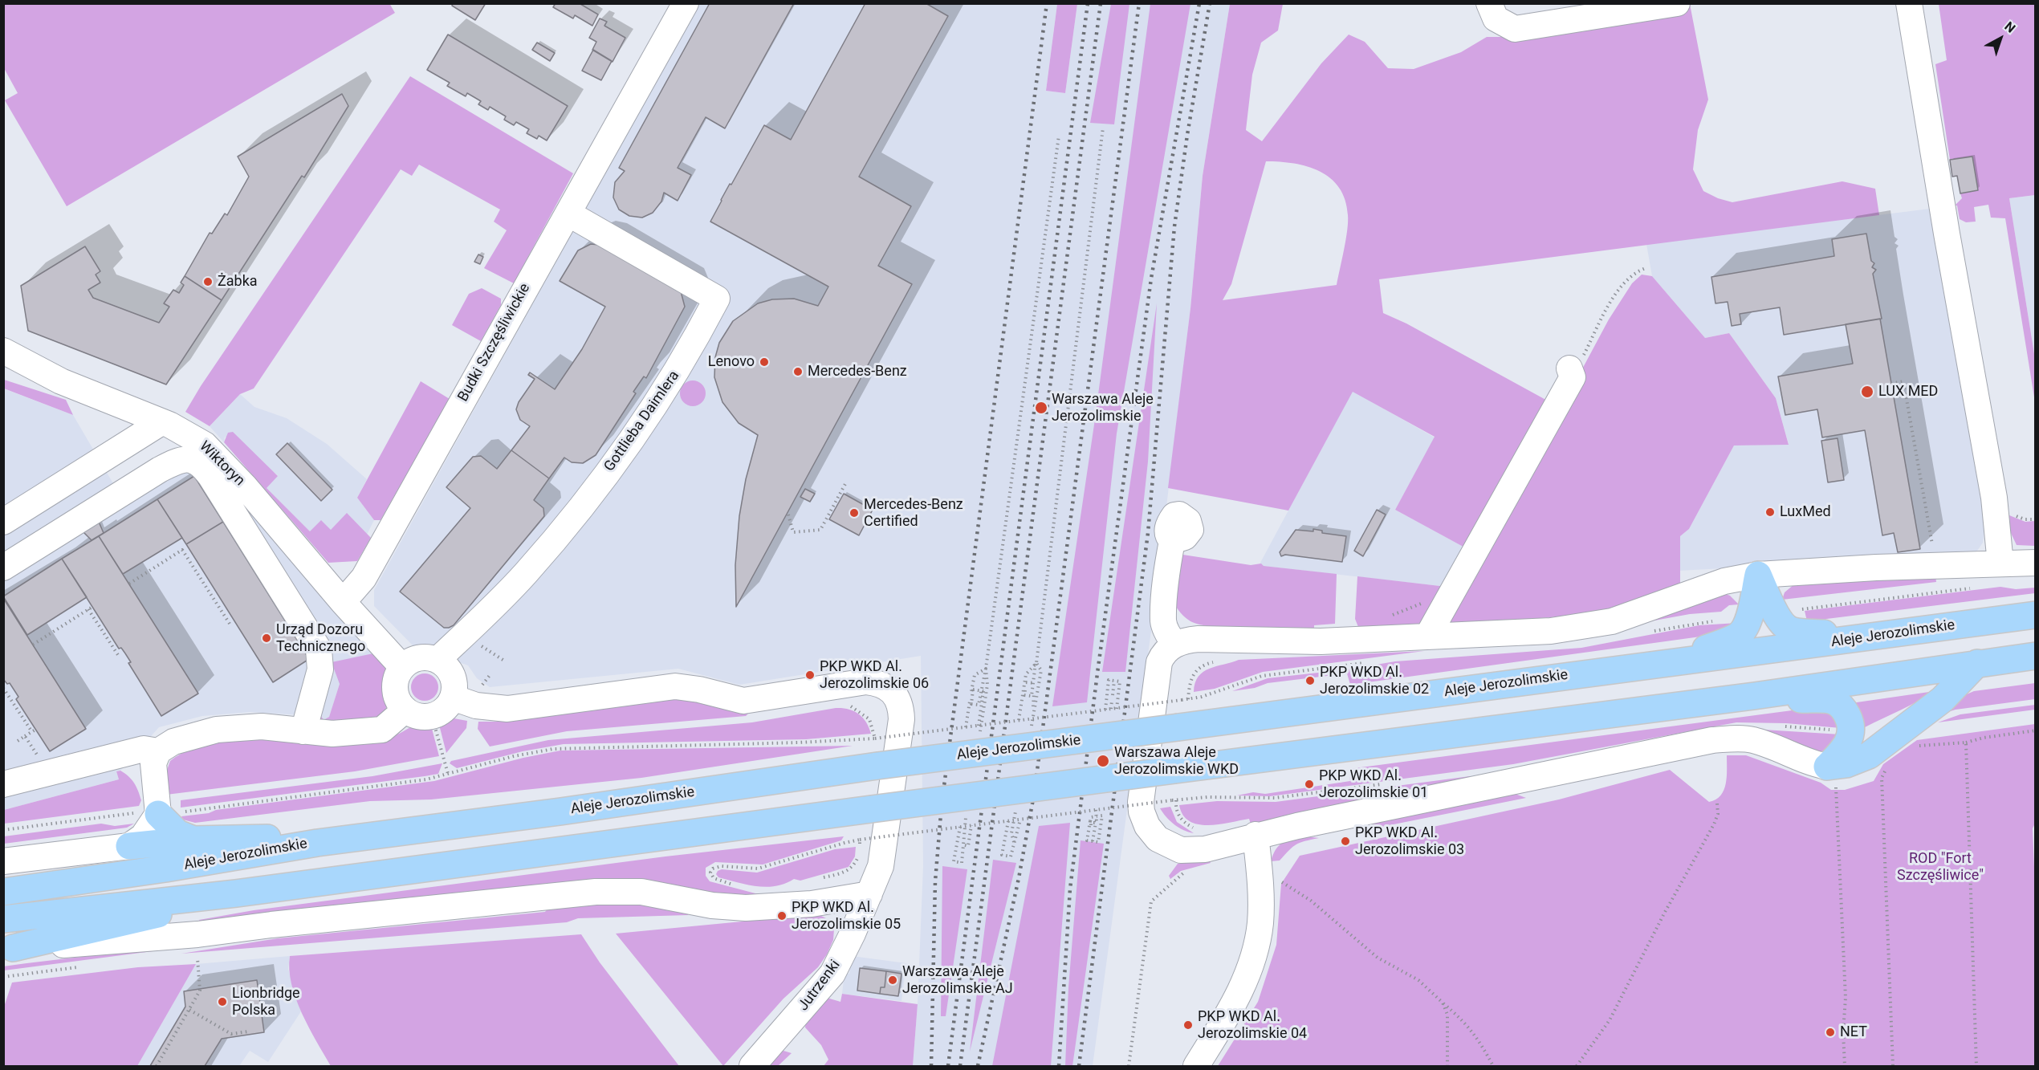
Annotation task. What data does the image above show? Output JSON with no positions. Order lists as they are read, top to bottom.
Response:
{
  "streets": {
    "main road": ["Aleje Jerozolimskie"],
    "street": [
      "Budki Szczęśliwickie",
      "Gottlieba Daimlera",
      "Wiktoryn",
      "Jutrzenki"
    ]
  },
  "crossings": [
    ["Budki Szczęśliwickie", "Gottlieba Daimlera"],
    ["Budki Szczęśliwickie", "Wiktoryn"],
    ["Gottlieba Daimlera", "Jutrzenki"]
  ],
  "parks": ["ROD \"Fort Szczęśliwice\""],
  "places": [
    "Żabka",
    "Lenovo",
    "Mercedes-Benz",
    "LUX MED",
    "Warszawa Aleje Jerozolimskie",
    "LuxMed",
    "Mercedes-Benz Certified",
    "Urząd Dozoru Technicznego",
    "PKP WKD Al. Jerozolimskie 06",
    "PKP WKD Al. Jerozolimskie 02",
    "Warszawa Aleje Jerozolimskie WKD",
    "PKP WKD Al. Jerozolimskie 01",
    "PKP WKD Al. Jerozolimskie 03",
    "PKP WKD Al. Jerozolimskie 05",
    "Warszawa Aleje Jerozolimskie AJ",
    "Lionbridge Polska",
    "PKP WKD Al. Jerozolimskie 04",
    "NET"
  ],
  "north": "top right"
}
